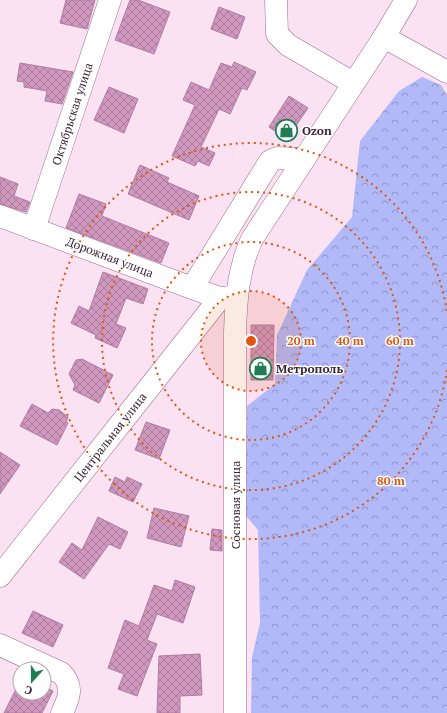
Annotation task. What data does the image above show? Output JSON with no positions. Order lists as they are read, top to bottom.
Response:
{
  "streets": {
    "street": [
      "Октябрьская улица",
      "Дорожная улица",
      "Центральная улица",
      "Сосновая улица"
    ]
  },
  "crossings": [
    ["Октябрьская улица", "Дорожная улица"],
    ["Дорожная улица", "Центральная улица"],
    ["Дорожная улица", "Сосновая улица"],
    ["Центральная улица", "Сосновая улица"]
  ],
  "places": {
    "shop": ["Ozon", "Метрополь"]
  },
  "north": "bottom",
  "rings": [
    "20 m",
    "40 m",
    "60 m",
    "80 m"
  ]
}
